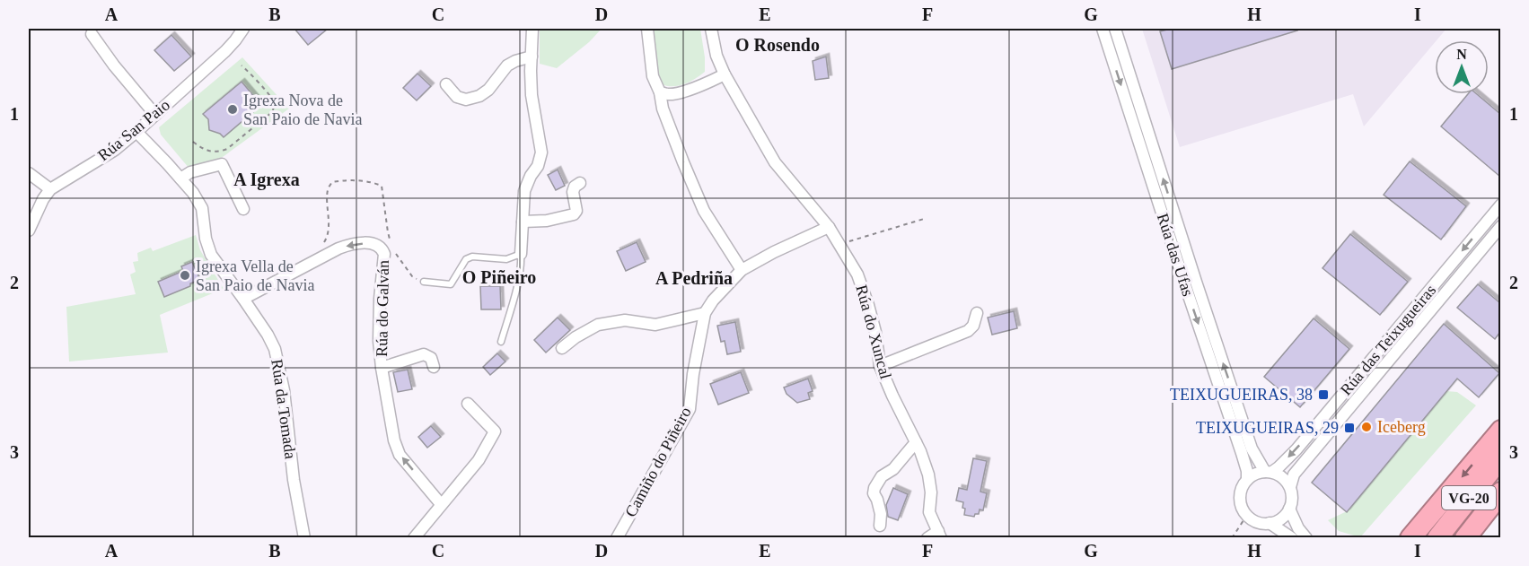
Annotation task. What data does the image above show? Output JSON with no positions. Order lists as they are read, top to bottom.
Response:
{
  "streets": {
    "highway": ["VG-20"],
    "street": [
      "Rúa San Paio",
      "Rúa das Ufas",
      "Rúa do Galván",
      "Rúa do Xuncal",
      "Rúa das Teixugueiras",
      "Rúa da Tomada",
      "Camiño do Piñeiro"
    ]
  },
  "crossings": [
    ["Rúa San Paio", "Rúa da Tomada"],
    ["Rúa das Ufas", "Rúa das Teixugueiras"],
    ["Rúa do Galván", "Rúa da Tomada"],
    ["Rúa do Xuncal", "Camiño do Piñeiro"]
  ],
  "districts": [
    "O Rosendo",
    "A Igrexa",
    "O Piñeiro",
    "A Pedriña"
  ],
  "places": {
    "other": ["Igrexa Nova de San Paio de Navia", "Igrexa Vella de San Paio de Navia", "Iceberg"],
    "transit": ["TEIXUGUEIRAS, 38", "TEIXUGUEIRAS, 29"]
  },
  "north": "top",
  "grid": {
    "columns": [
      "A",
      "B",
      "C",
      "D",
      "E",
      "F",
      "G",
      "H",
      "I"
    ],
    "rows": ["1", "2", "3"]
  }
}
